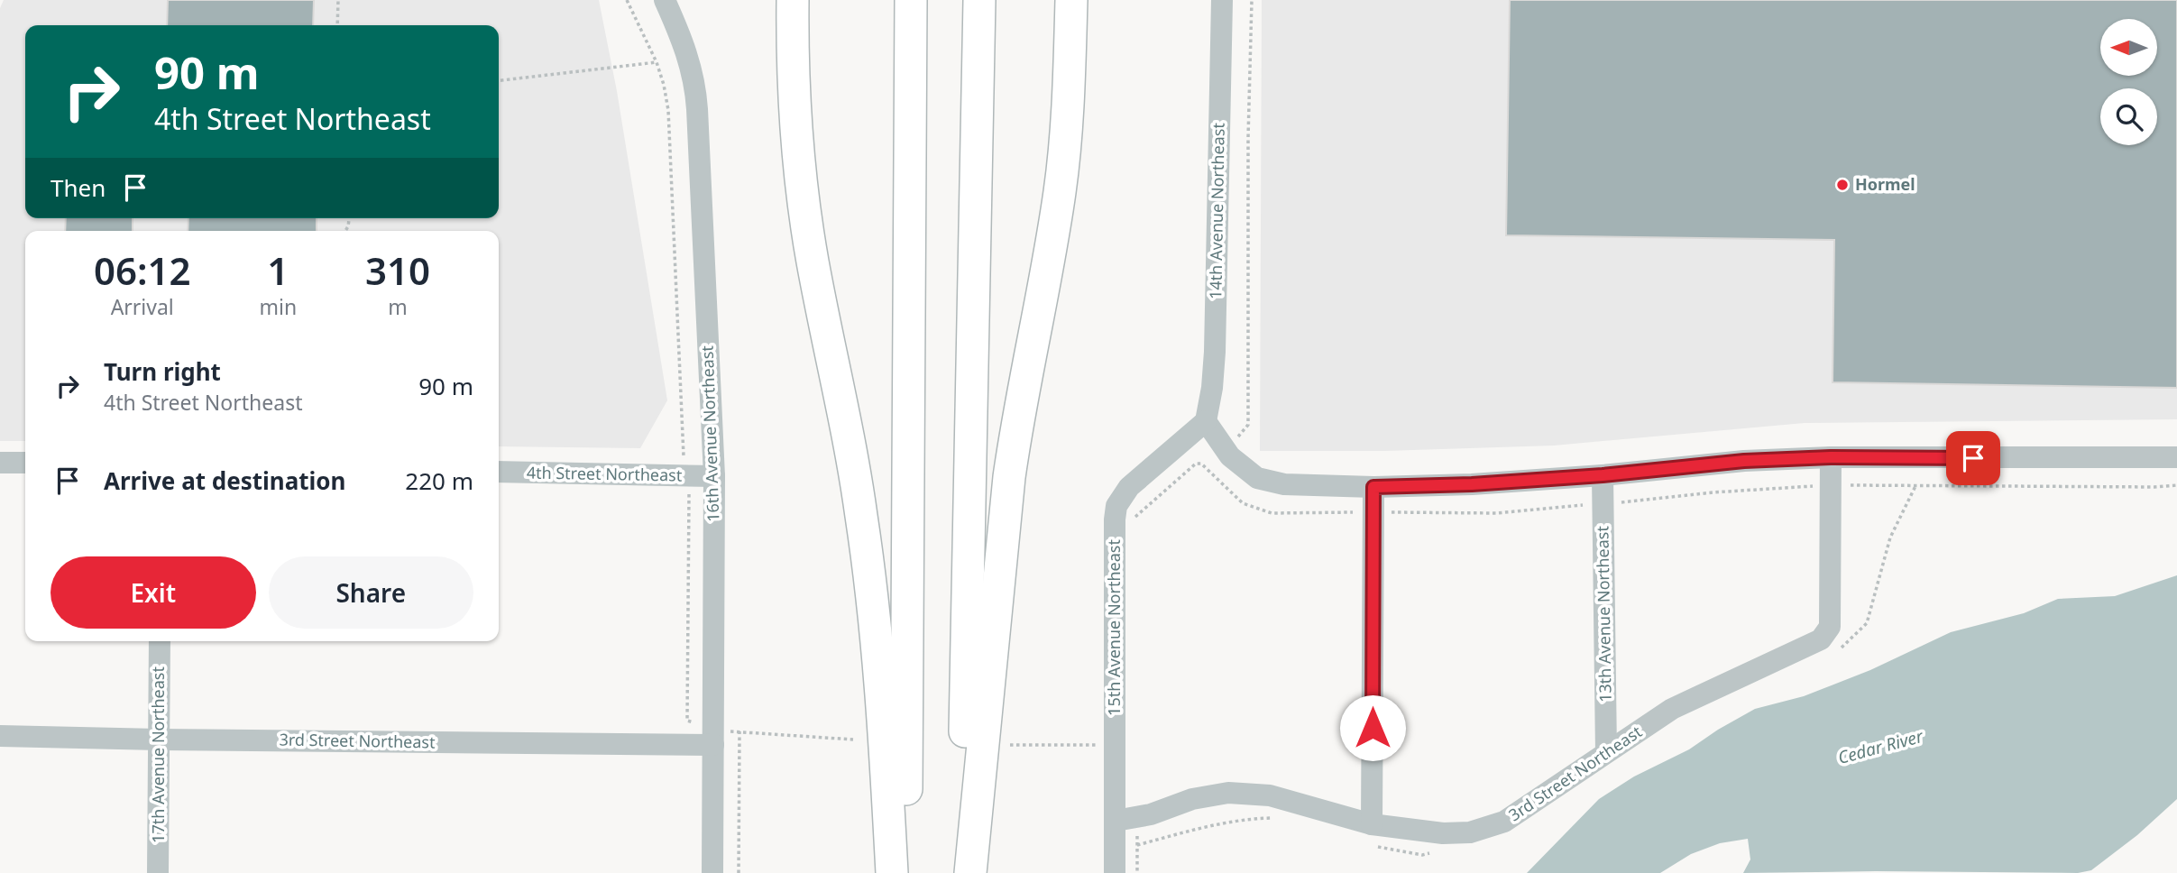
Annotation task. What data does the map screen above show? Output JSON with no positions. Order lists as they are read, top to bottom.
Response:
{
  "streets": {
    "street": [
      "14th Avenue Northeast",
      "16th Avenue Northeast",
      "4th Street Northeast",
      "13th Avenue Northeast",
      "15th Avenue Northeast",
      "3rd Street Northeast",
      "17th Avenue Northeast"
    ]
  },
  "crossings": [
    ["14th Avenue Northeast", "15th Avenue Northeast"],
    ["16th Avenue Northeast", "4th Street Northeast"],
    ["16th Avenue Northeast", "3rd Street Northeast"],
    ["13th Avenue Northeast", "3rd Street Northeast"],
    ["15th Avenue Northeast", "3rd Street Northeast"],
    ["3rd Street Northeast", "17th Avenue Northeast"]
  ],
  "water": ["Cedar River"],
  "places": ["Hormel"],
  "north": "left",
  "page": {
    "turn": ["90 m", "4th Street Northeast"],
    "then": "Then",
    "eta": [
      "06:12",
      "Arrival",
      "1",
      "min",
      "310",
      "m"
    ],
    "list": [
      {
        "name": "Turn right",
        "note": "4th Street Northeast",
        "value": "90 m"
      },
      {
        "name": "Arrive at destination",
        "value": "220 m"
      }
    ],
    "buttons": ["Exit", "Share"]
  }
}
